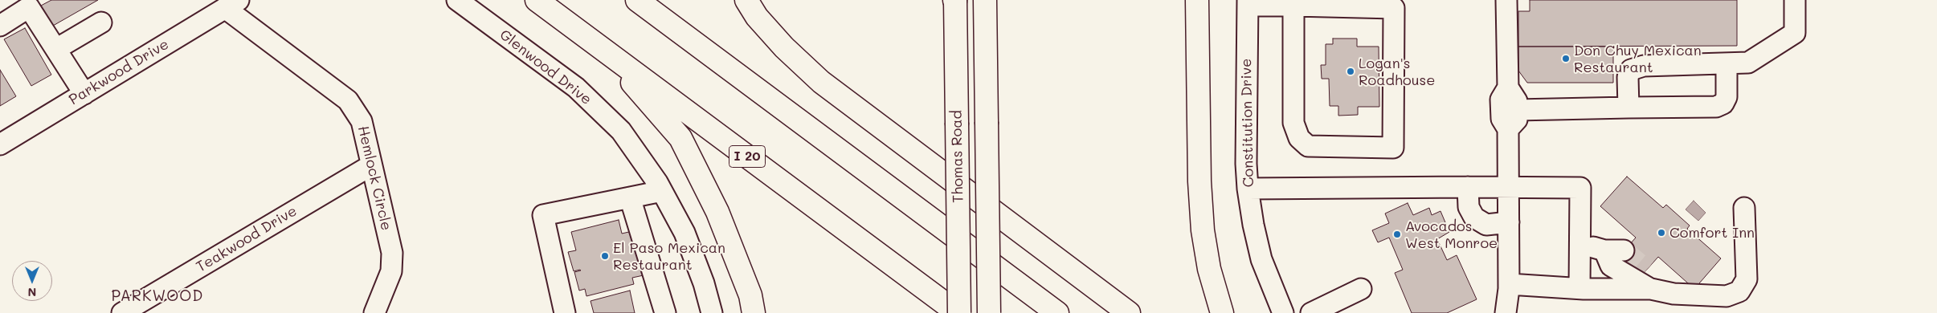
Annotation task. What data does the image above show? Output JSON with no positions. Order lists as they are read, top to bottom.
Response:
{
  "streets": {
    "main road": ["I 20", "Thomas Road"],
    "street": [
      "Glenwood Drive",
      "Parkwood Drive",
      "Constitution Drive",
      "Hemlock Circle",
      "Teakwood Drive"
    ]
  },
  "crossings": [
    ["Parkwood Drive", "Hemlock Circle"],
    ["I 20", "Thomas Road"],
    ["Hemlock Circle", "Teakwood Drive"]
  ],
  "districts": ["PARKWOOD"],
  "places": [
    "Don Chuy Mexican Restaurant",
    "Logan's Roadhouse",
    "Comfort Inn",
    "Avocados West Monroe",
    "El Paso Mexican Restaurant"
  ],
  "north": "bottom"
}
